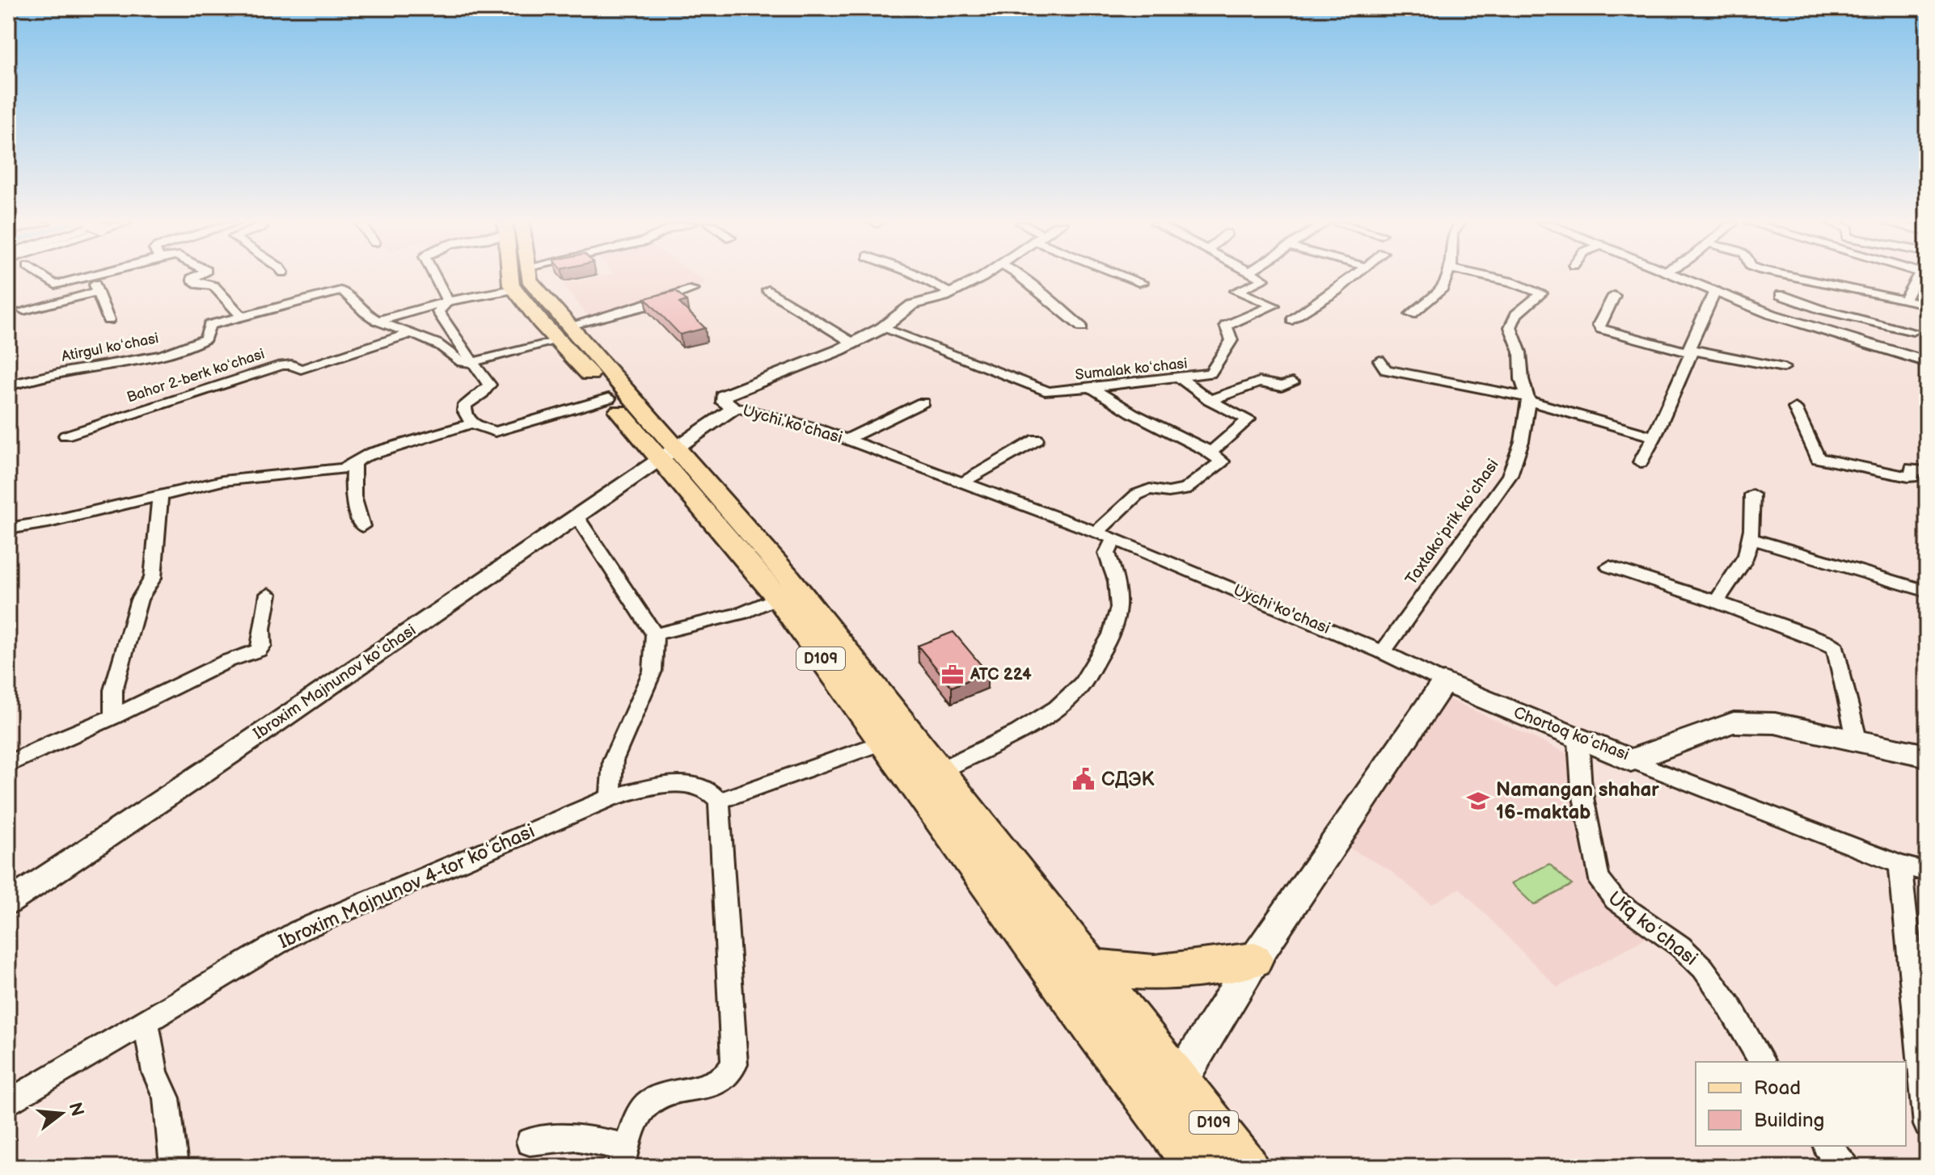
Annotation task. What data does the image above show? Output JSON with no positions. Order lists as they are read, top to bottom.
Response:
{
  "streets": {
    "main road": ["D109", "Chortoq koʻchasi"],
    "street": [
      "Atirgul koʻchasi",
      "Sumalak koʻchasi",
      "Bahor 2-berk koʻchasi",
      "Uychi ko'chasi",
      "Taxtakoʻprik koʻchasi",
      "Ibroxim Majnunov koʻchasi",
      "Ibroxim Majnunov 4-tor koʻchasi",
      "Ufq koʻchasi"
    ]
  },
  "crossings": [
    ["Uychi ko'chasi", "Taxtakoʻprik koʻchasi"],
    ["Uychi ko'chasi", "D109"],
    ["Uychi ko'chasi", "Ibroxim Majnunov koʻchasi"],
    ["Uychi ko'chasi", "Chortoq koʻchasi"],
    ["D109", "Ibroxim Majnunov koʻchasi"],
    ["Chortoq koʻchasi", "Ufq koʻchasi"]
  ],
  "places": {
    "office": ["ATC 224"],
    "public building": ["СДЭК"],
    "school or university": ["Namangan shahar 16-maktab"]
  },
  "legend": ["Road", "Building"],
  "north": "right"
}
